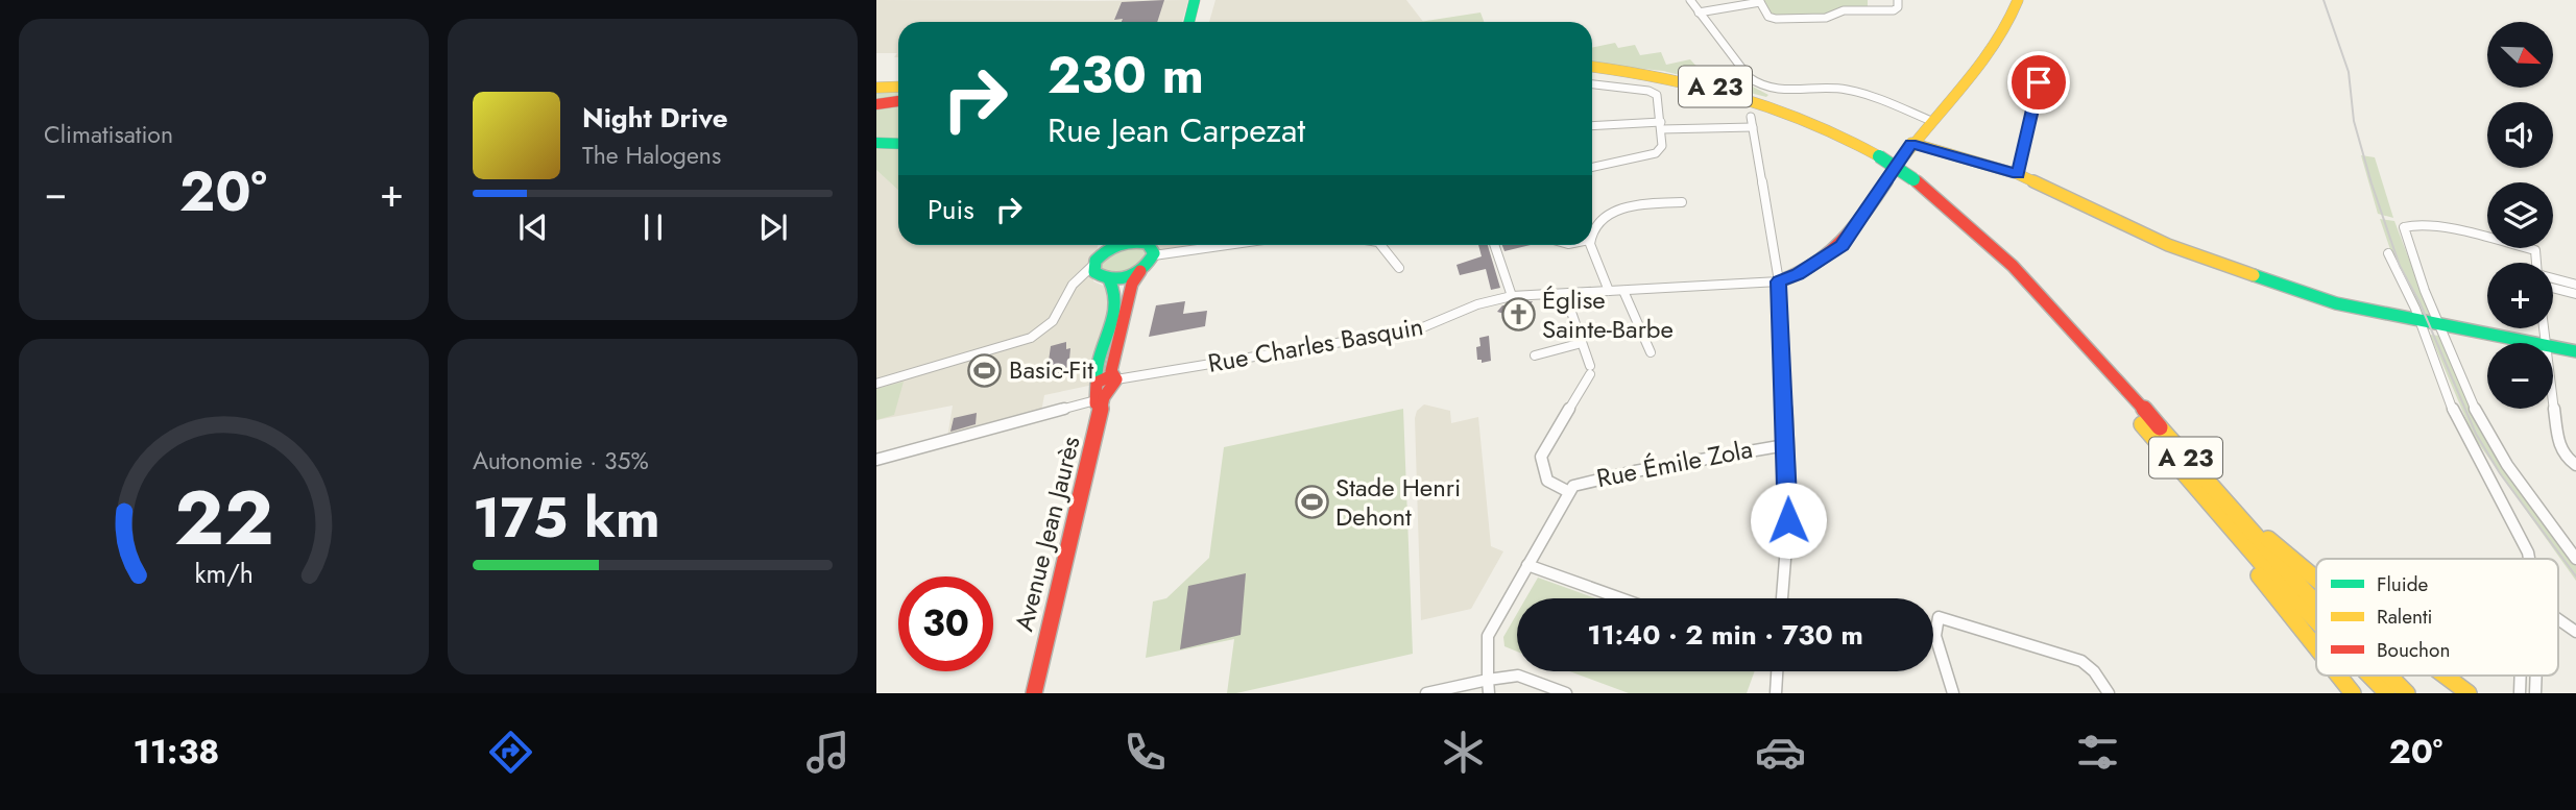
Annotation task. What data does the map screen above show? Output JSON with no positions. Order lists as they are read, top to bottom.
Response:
{
  "streets": {
    "main road": ["A 23", "Avenue Jean Jaurès"],
    "street": ["Rue Charles Basquin", "Rue Émile Zola"]
  },
  "crossings": [
    ["Rue Charles Basquin", "Avenue Jean Jaurès"]
  ],
  "places": {
    "church": ["Église Sainte-Barbe"],
    "sports": ["Basic-Fit", "Stade Henri Dehont"]
  },
  "legend": ["Fluide", "Ralenti", "Bouchon"],
  "north": "bottom right",
  "page": {
    "tile": [
      "Climatisation",
      ["Autonomie · 35%", "175 km"]
    ],
    "map_buttons": ["+", "−"],
    "turn": ["230 m", "Rue Jean Carpezat"],
    "song": ["Night Drive", "The Halogens"],
    "heat": ["−", "20°", "+"],
    "then": "Puis",
    "limit": "30",
    "trip": "11:40 · 2 min · 730 m",
    "tabs": ["11:38", "20°"],
    "gauge": ["22", "km/h"]
  }
}
